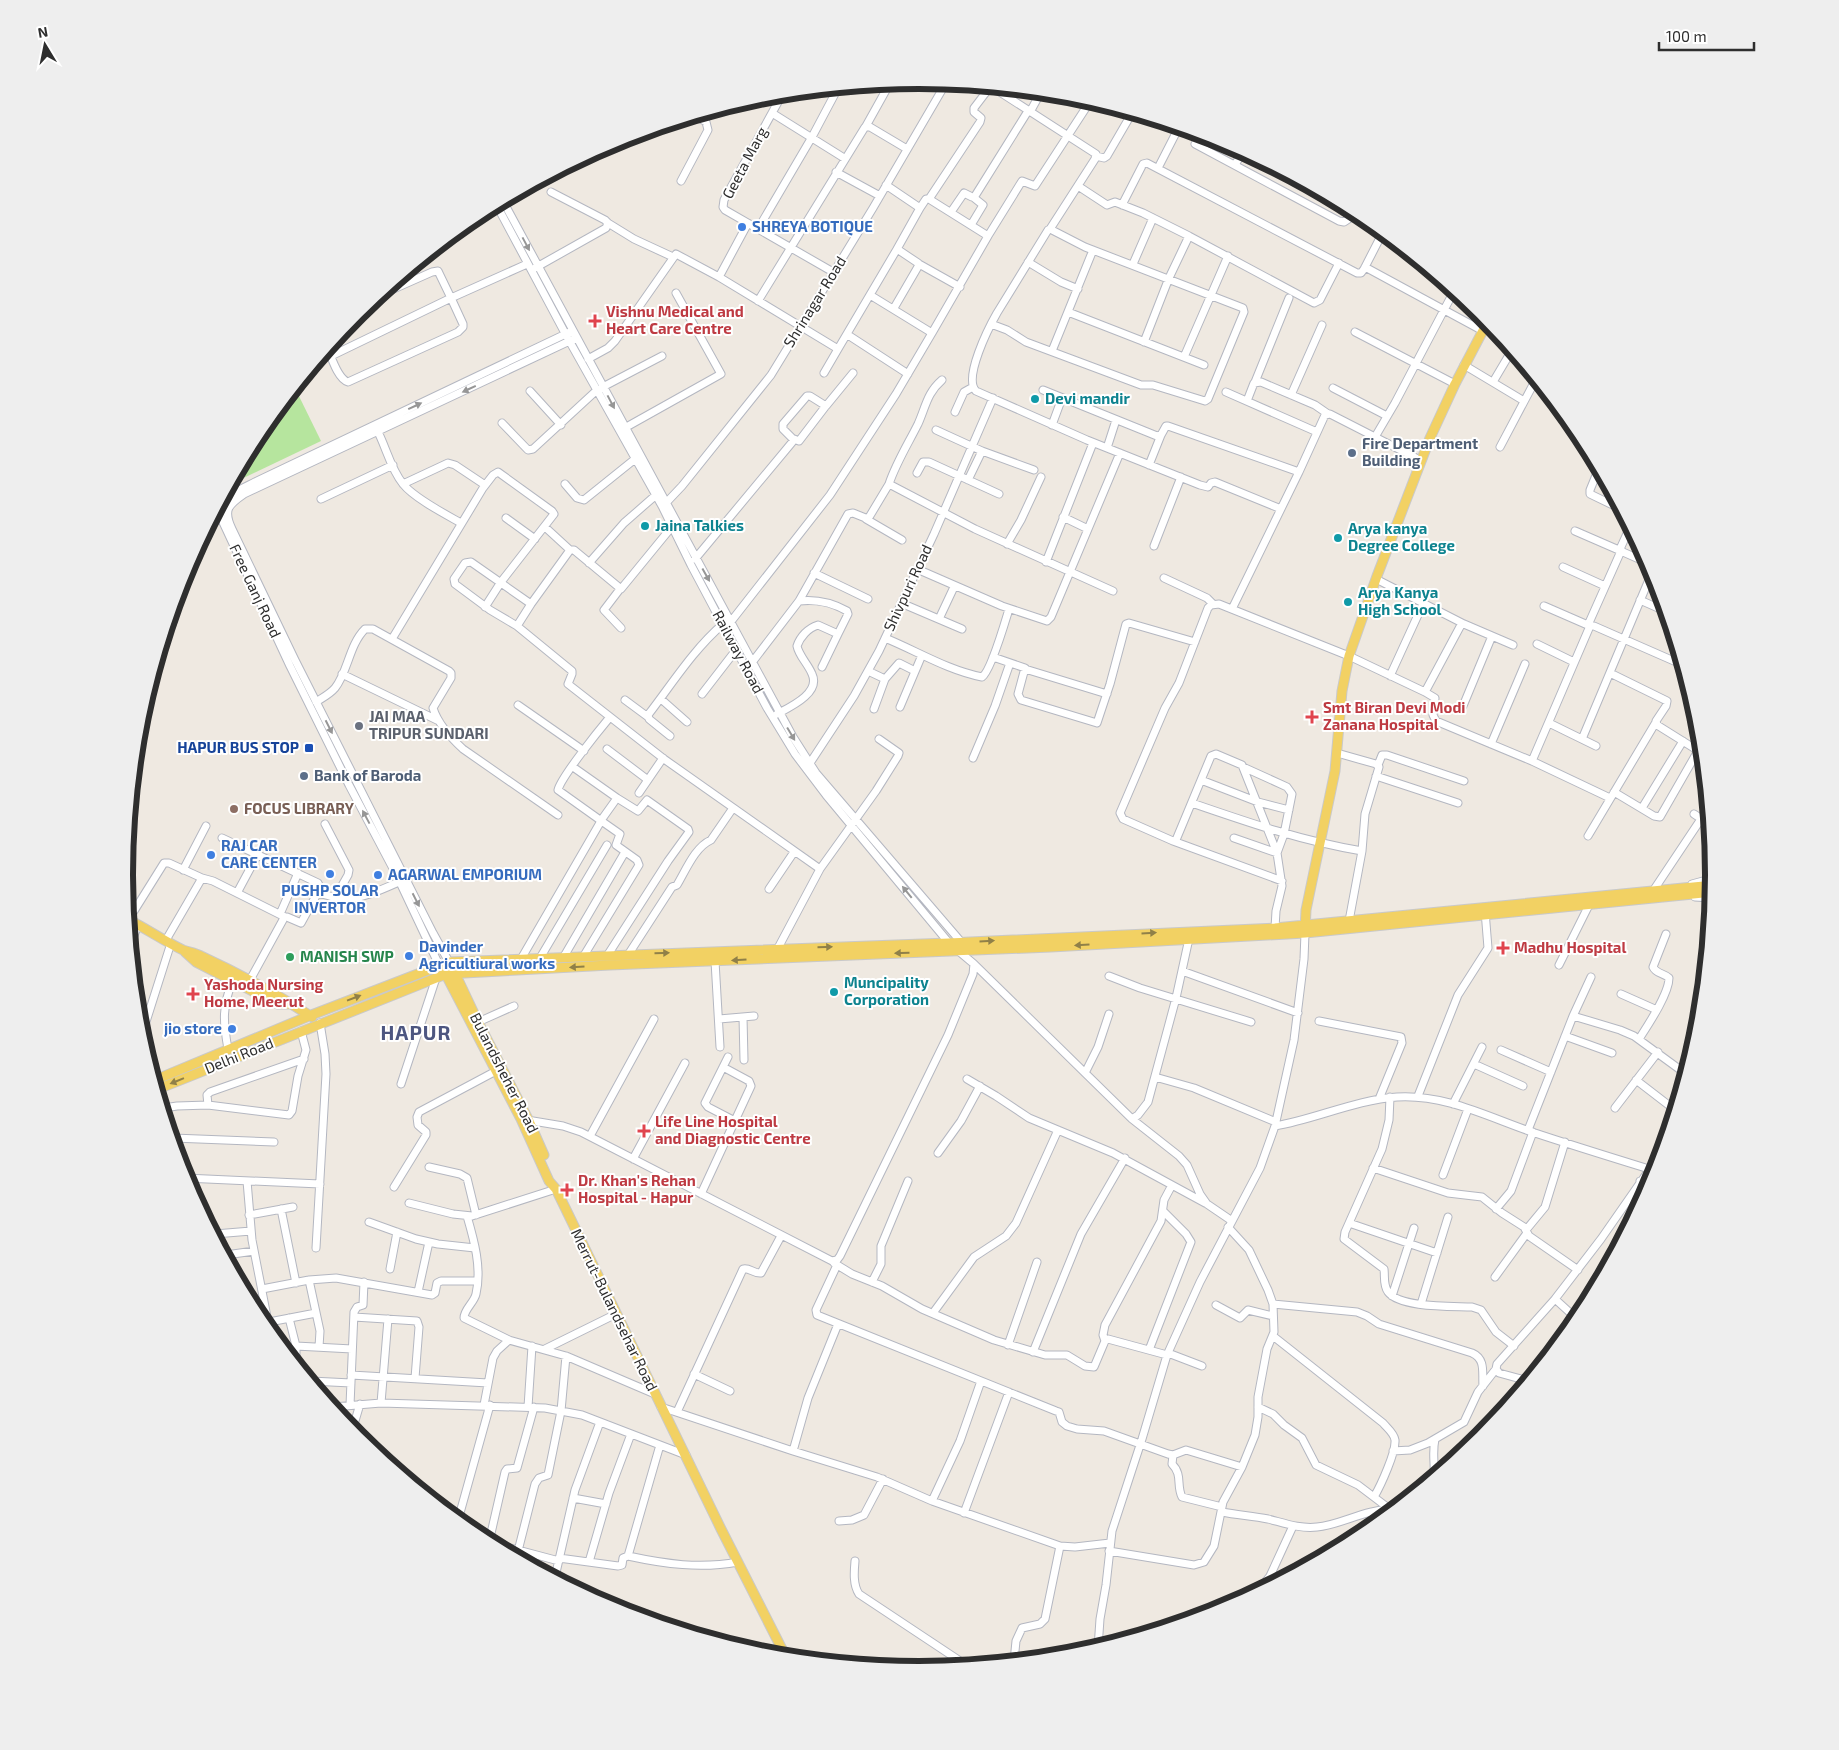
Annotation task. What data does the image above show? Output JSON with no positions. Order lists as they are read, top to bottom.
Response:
{
  "streets": {
    "main road": ["Delhi Road", "Bulandsheher Road", "Merrut-Bulandsehar Road"],
    "street": [
      "Geeta Marg",
      "Shrinagar Road",
      "Shivpuri Road",
      "Free Ganj Road",
      "Railway Road"
    ]
  },
  "crossings": [
    ["Shivpuri Road", "Railway Road"],
    ["Free Ganj Road", "Delhi Road"],
    ["Railway Road", "Delhi Road"],
    ["Delhi Road", "Bulandsheher Road"],
    ["Bulandsheher Road", "Merrut-Bulandsehar Road"]
  ],
  "districts": ["HAPUR"],
  "places": {
    "other": [
      "SHREYA BOTIQUE",
      "Devi mandir",
      "Fire Department Building",
      "Jaina Talkies",
      "Arya kanya Degree College",
      "Arya Kanya High School",
      "JAI MAA TRIPUR SUNDARI",
      "Bank of Baroda",
      "FOCUS LIBRARY",
      "RAJ CAR CARE CENTER",
      "PUSHP SOLAR INVERTOR",
      "AGARWAL EMPORIUM",
      "Davinder Agricultiural works",
      "MANISH SWP",
      "Muncipality Corporation",
      "jio store"
    ],
    "health": [
      "Vishnu Medical and Heart Care Centre",
      "Smt Biran Devi Modi Zanana Hospital",
      "Madhu Hospital",
      "Yashoda Nursing Home, Meerut",
      "Life Line Hospital and Diagnostic Centre",
      "Dr. Khan's Rehan Hospital - Hapur"
    ],
    "transit": ["HAPUR BUS STOP"]
  },
  "scale_bar": "100 m",
  "north": "top"
}
